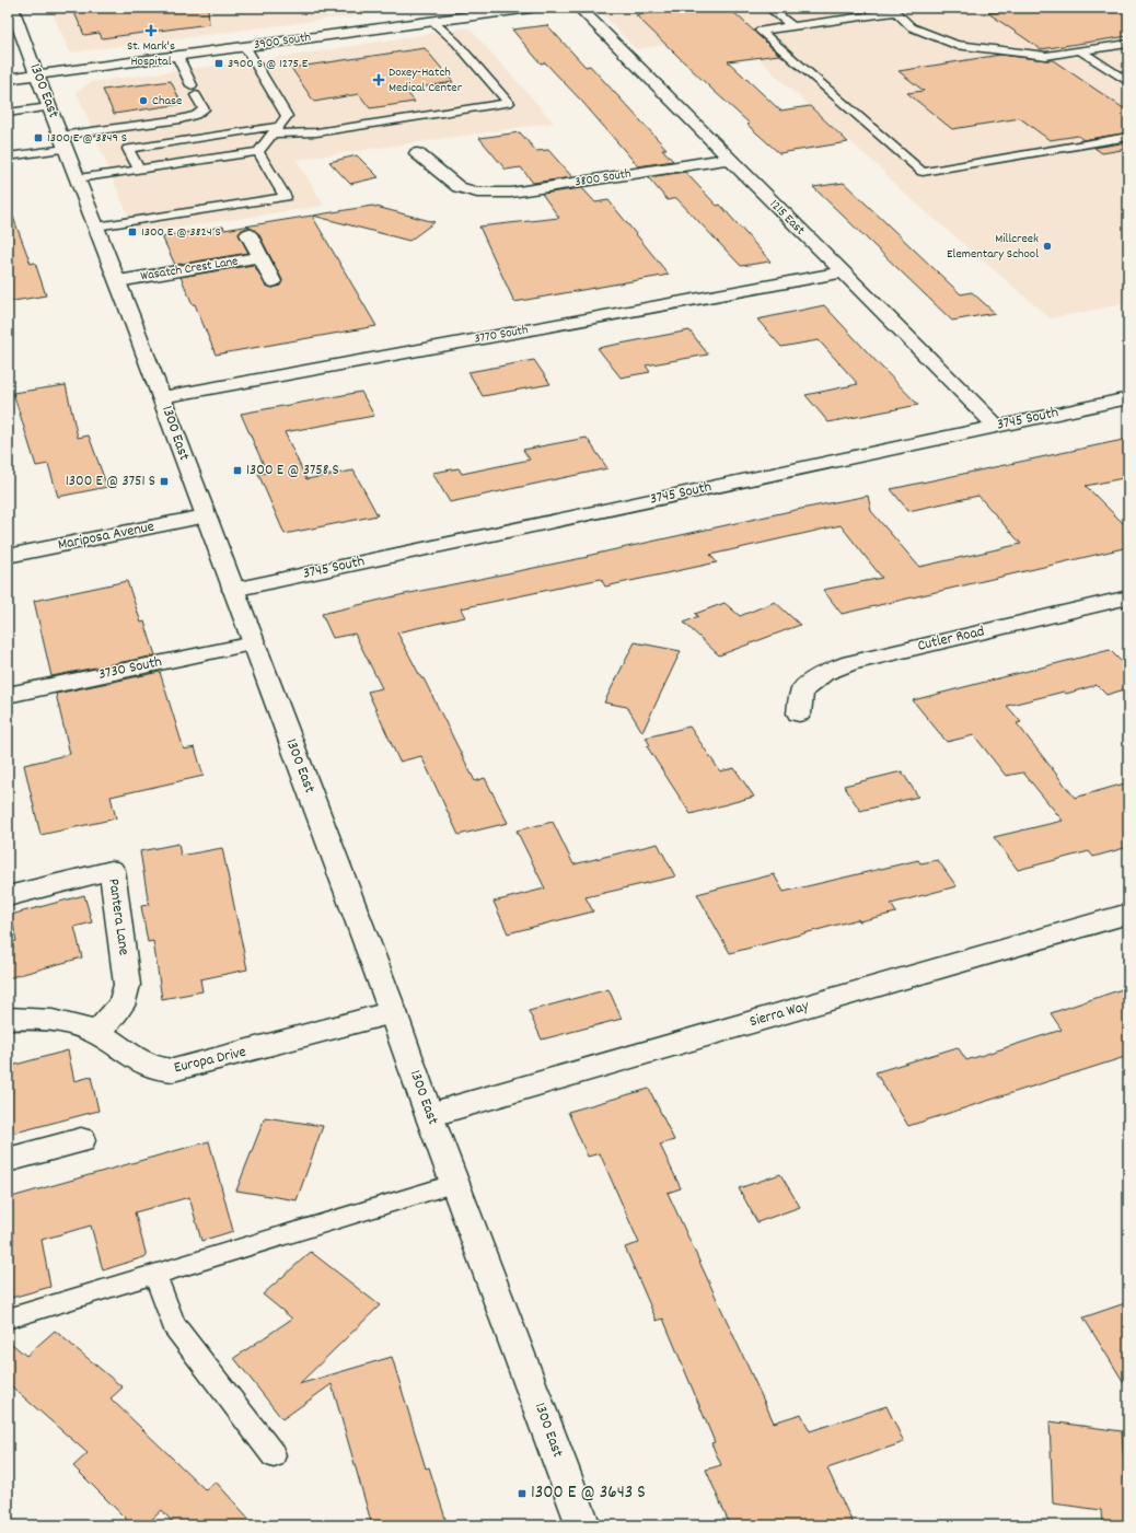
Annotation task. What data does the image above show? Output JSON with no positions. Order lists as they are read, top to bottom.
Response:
{
  "streets": {
    "street": [
      "3900 South",
      "1300 East",
      "3800 South",
      "1215 East",
      "Wasatch Crest Lane",
      "3770 South",
      "3745 South",
      "Mariposa Avenue",
      "Cutler Road",
      "3730 South",
      "Pantera Lane",
      "Sierra Way",
      "Europa Drive"
    ]
  },
  "crossings": [
    ["3900 South", "1300 East"],
    ["1300 East", "Wasatch Crest Lane"],
    ["1300 East", "3770 South"],
    ["1300 East", "3745 South"],
    ["1300 East", "Mariposa Avenue"],
    ["1300 East", "3730 South"],
    ["1300 East", "Sierra Way"],
    ["1300 East", "Europa Drive"],
    ["3800 South", "1215 East"],
    ["1215 East", "3770 South"],
    ["1215 East", "3745 South"],
    ["Pantera Lane", "Europa Drive"]
  ],
  "places": {
    "health": ["St. Mark's Hospital", "Doxey-Hatch Medical Center"],
    "transit": [
      "3900 S @ 1275 E",
      "1300 E @ 3849 S",
      "1300 E @ 3824 S",
      "1300 E @ 3758 S",
      "1300 E @ 3751 S",
      "1300 E @ 3643 S"
    ],
    "other": ["Chase", "Millcreek Elementary School"]
  }
}
